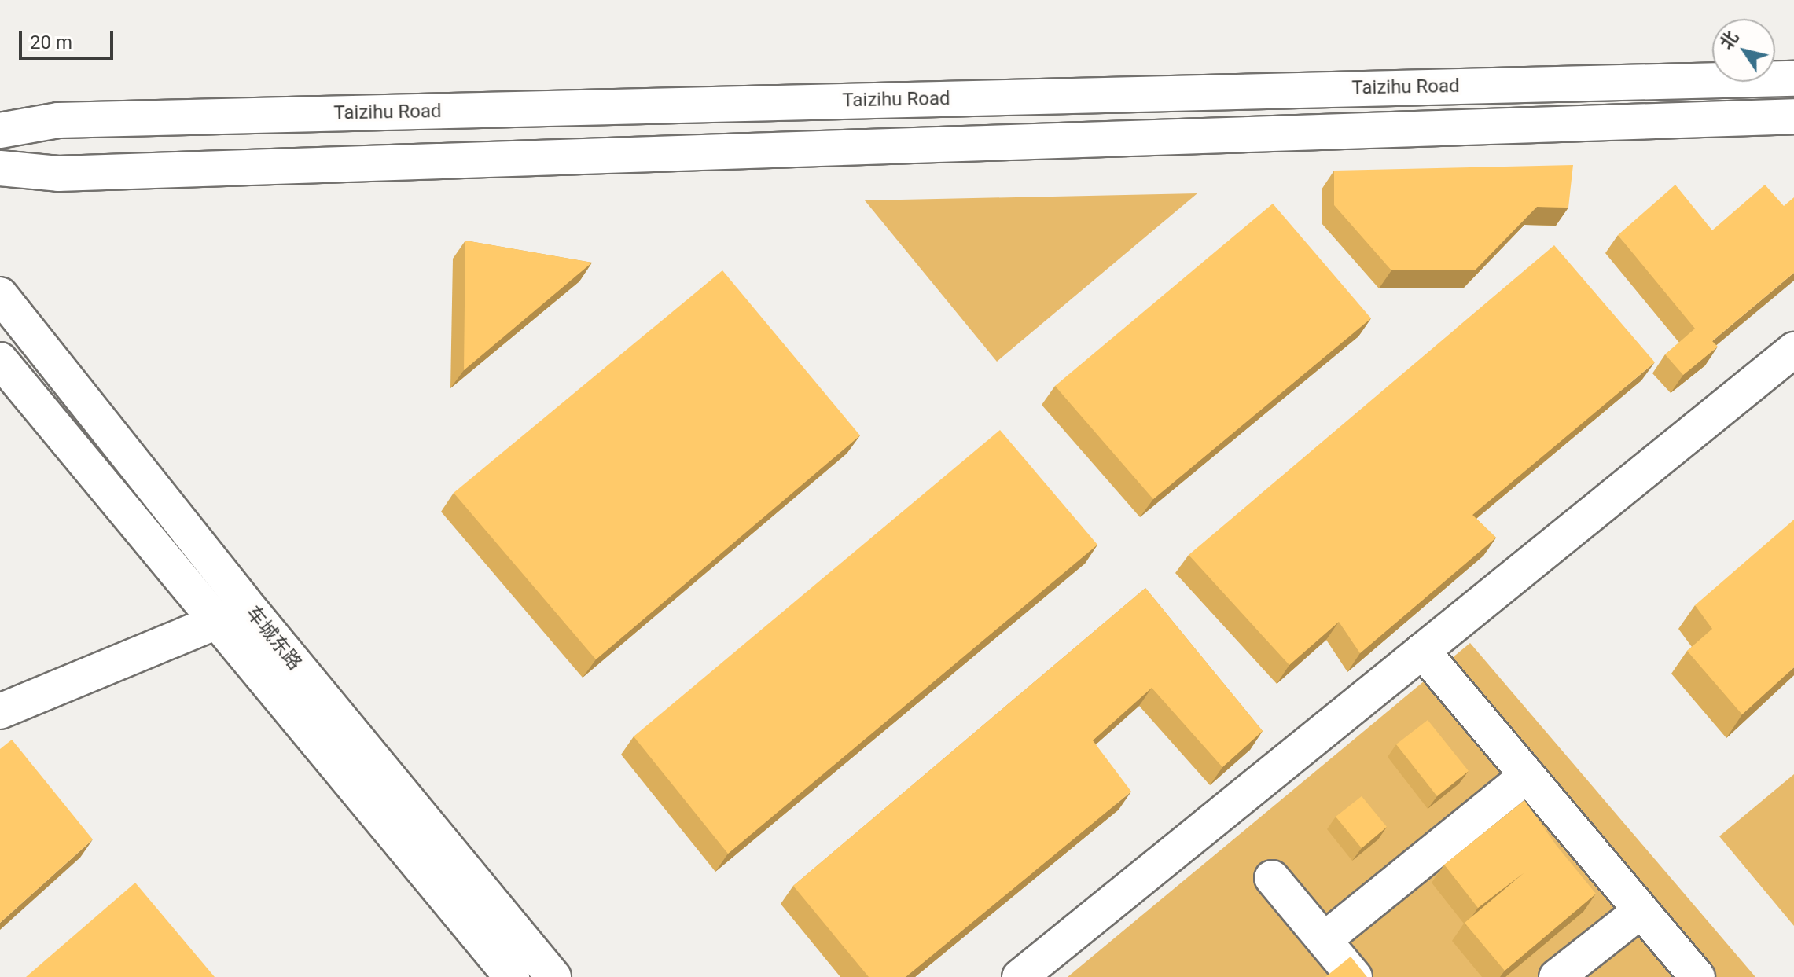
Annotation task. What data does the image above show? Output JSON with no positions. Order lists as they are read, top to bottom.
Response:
{
  "streets": {
    "main road": ["Taizihu Road", "车城东路"]
  },
  "scale_bar": "20 m",
  "north": "top left"
}
